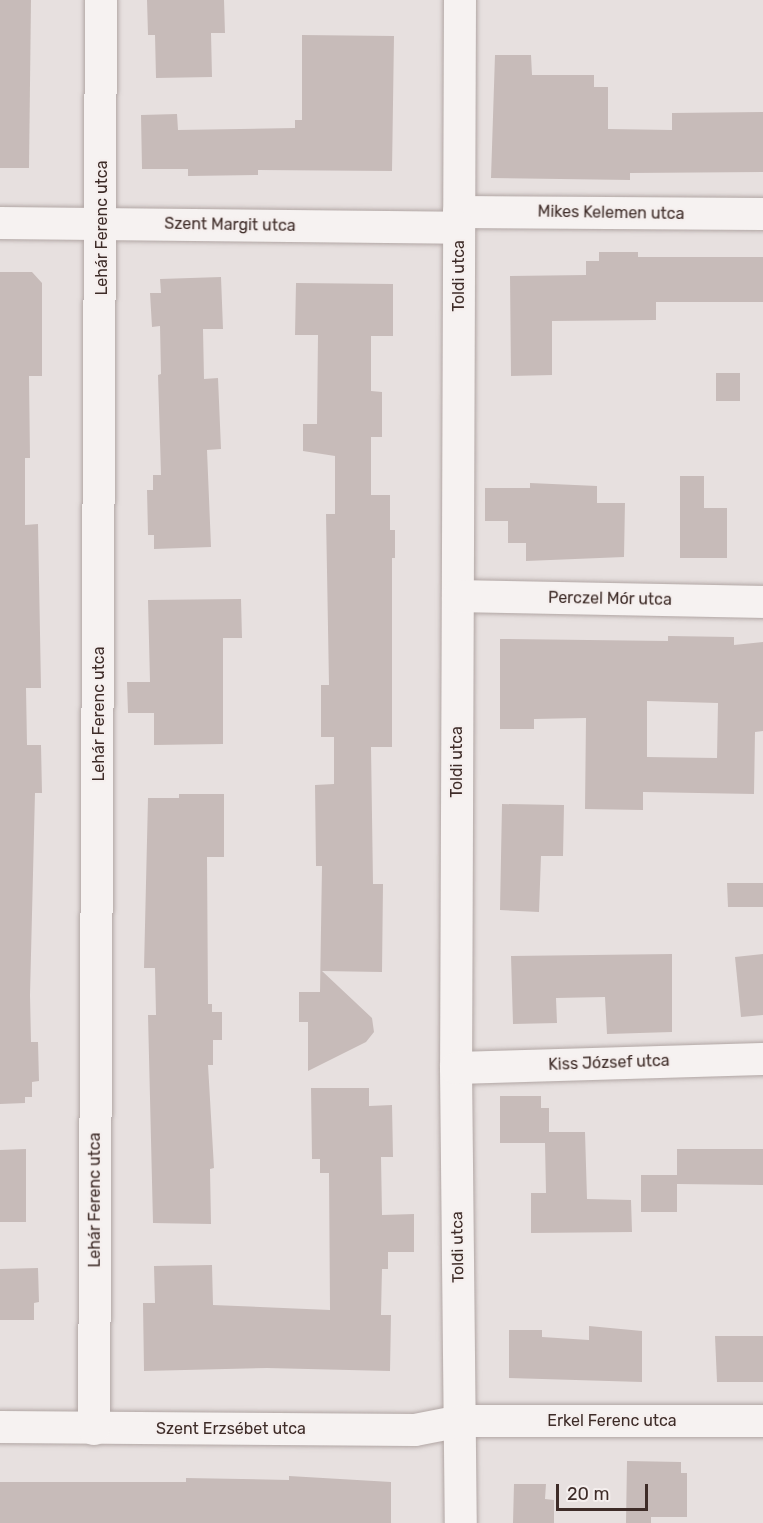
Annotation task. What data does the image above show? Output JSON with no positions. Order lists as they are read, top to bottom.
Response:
{
  "streets": {
    "street": [
      "Mikes Kelemen utca",
      "Szent Margit utca",
      "Lehár Ferenc utca",
      "Toldi utca",
      "Perczel Mór utca",
      "Kiss József utca",
      "Erkel Ferenc utca",
      "Szent Erzsébet utca"
    ]
  },
  "crossings": [
    ["Mikes Kelemen utca", "Szent Margit utca"],
    ["Mikes Kelemen utca", "Toldi utca"],
    ["Szent Margit utca", "Lehár Ferenc utca"],
    ["Szent Margit utca", "Toldi utca"],
    ["Lehár Ferenc utca", "Szent Erzsébet utca"],
    ["Toldi utca", "Perczel Mór utca"],
    ["Toldi utca", "Kiss József utca"],
    ["Toldi utca", "Erkel Ferenc utca"],
    ["Toldi utca", "Szent Erzsébet utca"],
    ["Erkel Ferenc utca", "Szent Erzsébet utca"]
  ],
  "scale_bar": "20 m"
}
